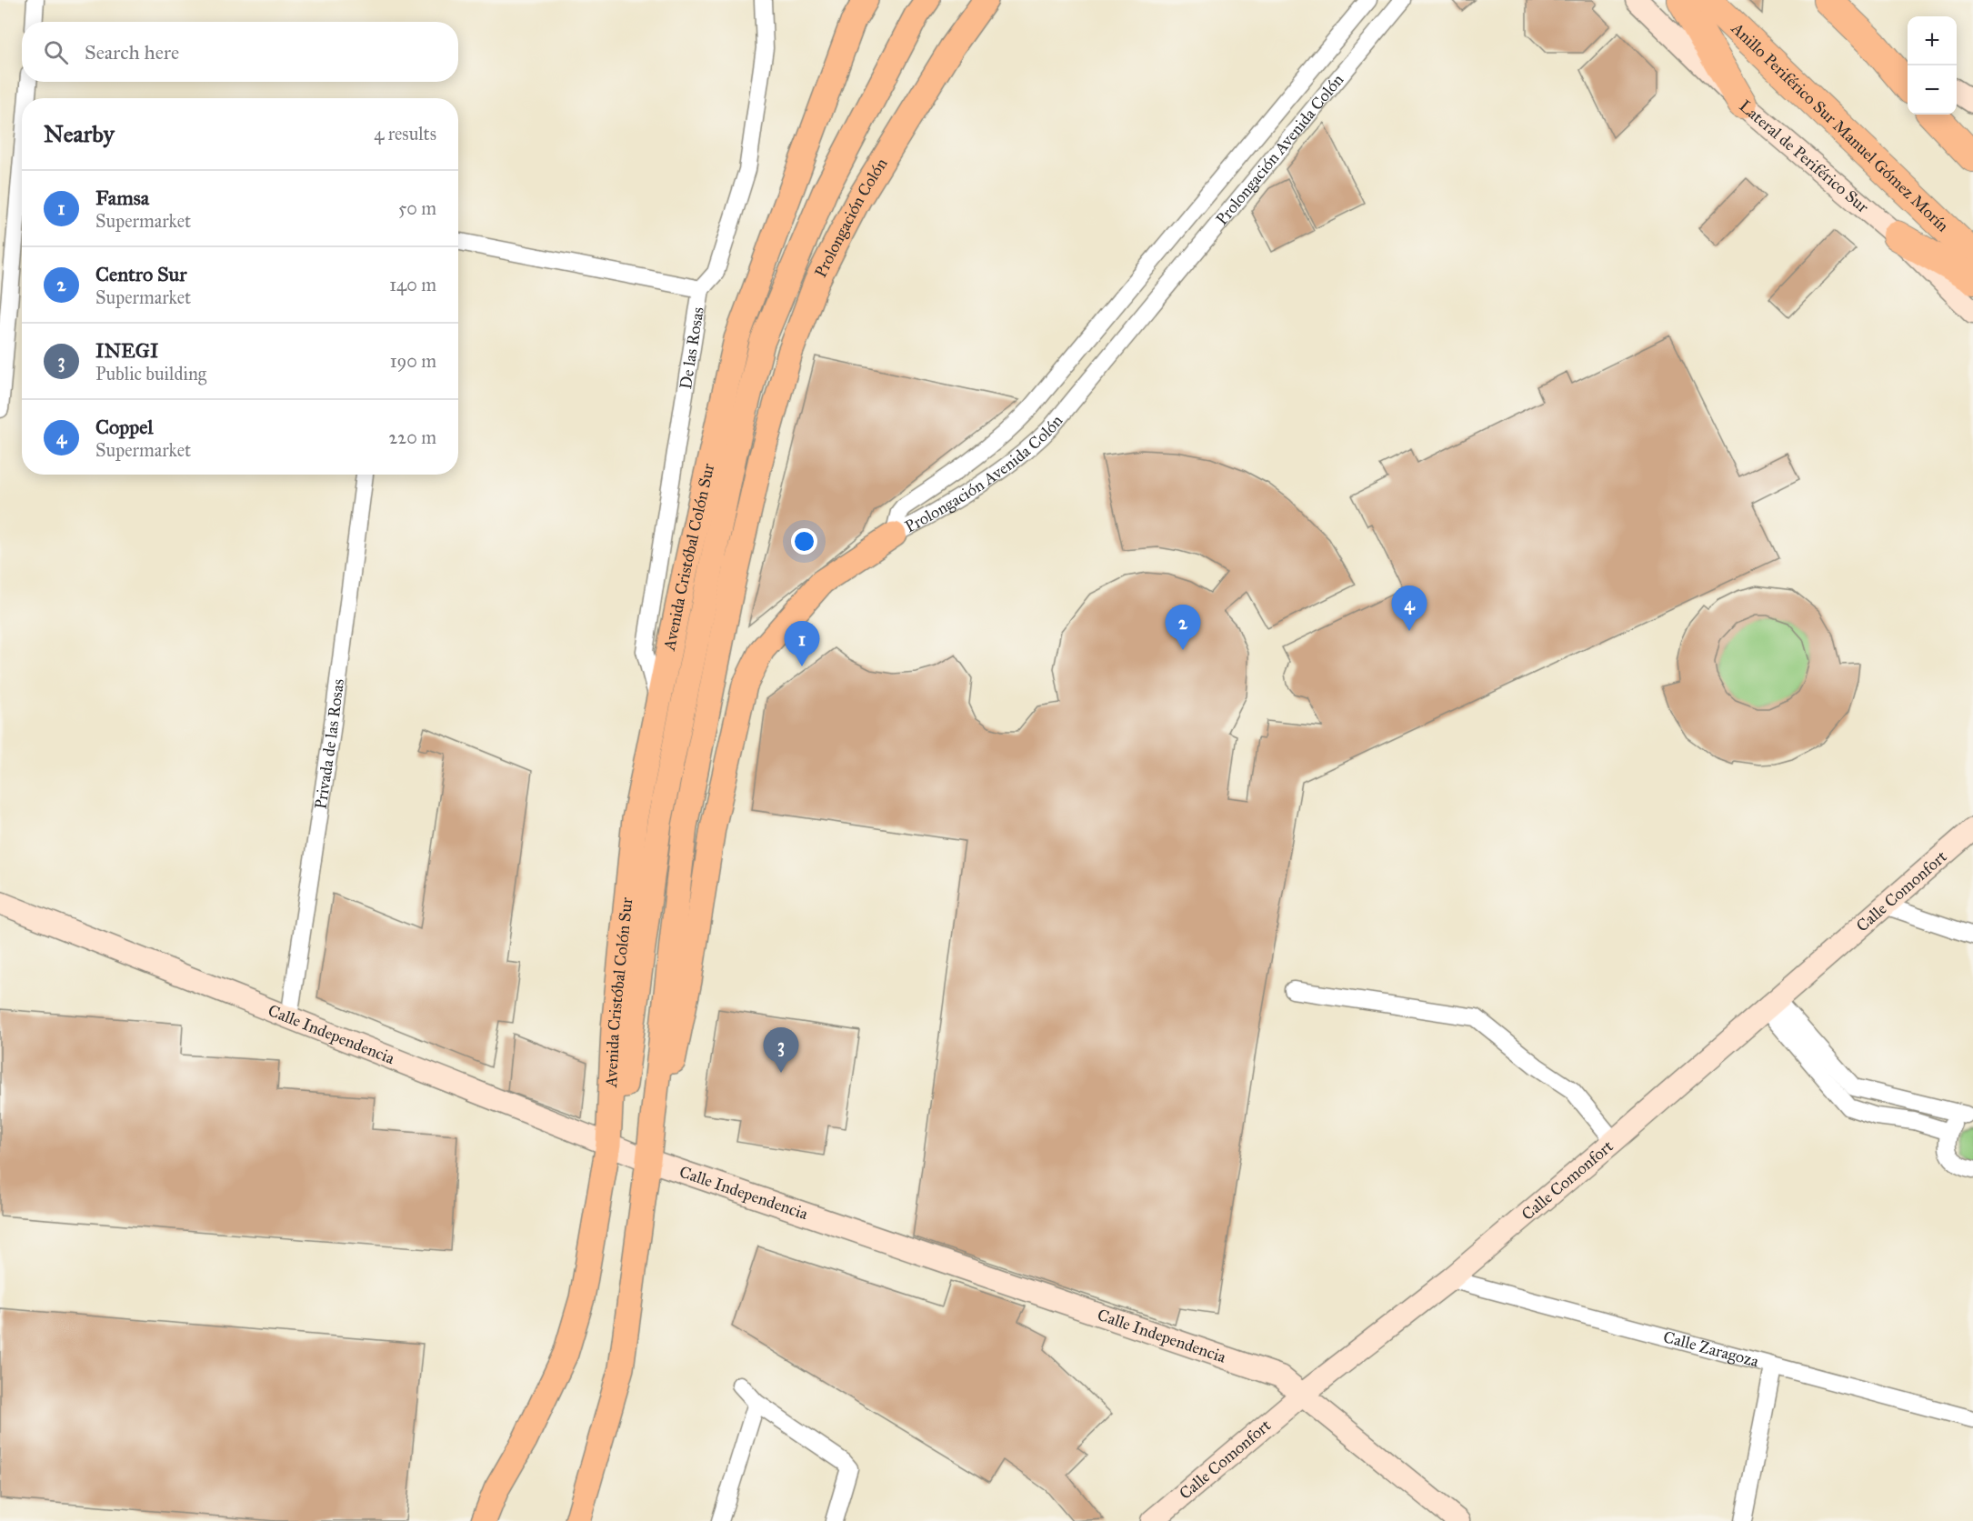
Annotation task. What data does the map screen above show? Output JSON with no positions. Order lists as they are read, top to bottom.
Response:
{
  "streets": {
    "highway": ["Anillo Periférico Sur Manuel Gómez Morín"],
    "main road": ["Prolongación Colón", "Avenida Cristóbal Colón Sur"],
    "street": [
      "Prolongación Avenida Colón",
      "Lateral de Periférico Sur",
      "De las Rosas",
      "Privada de las Rosas",
      "Calle Comonfort",
      "Calle Independencia",
      "Calle Zaragoza"
    ]
  },
  "crossings": [
    ["De las Rosas", "Avenida Cristóbal Colón Sur"],
    ["Avenida Cristóbal Colón Sur", "Calle Independencia"],
    ["Privada de las Rosas", "Calle Independencia"],
    ["Calle Comonfort", "Calle Independencia"],
    ["Calle Comonfort", "Calle Zaragoza"]
  ],
  "page": {
    "map_buttons": ["+", "−"],
    "search": "Search here",
    "heading": ["Nearby", "4 results"],
    "list": [
      {
        "mark": "1",
        "name": "Famsa",
        "note": "Supermarket",
        "value": "50 m"
      },
      {
        "mark": "2",
        "name": "Centro Sur",
        "note": "Supermarket",
        "value": "140 m"
      },
      {
        "mark": "3",
        "name": "INEGI",
        "note": "Public building",
        "value": "190 m"
      },
      {
        "mark": "4",
        "name": "Coppel",
        "note": "Supermarket",
        "value": "220 m"
      }
    ],
    "pins": [
      "4",
      "2",
      "1",
      "3"
    ]
  }
}
